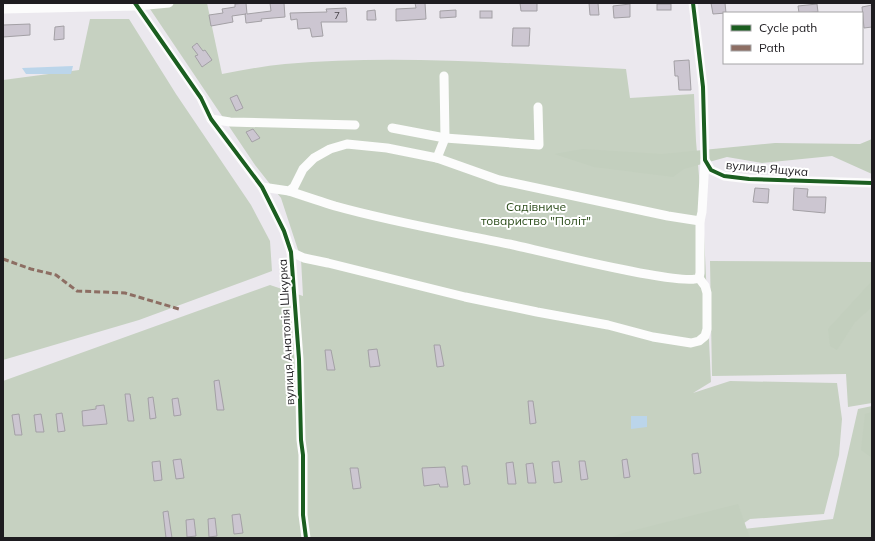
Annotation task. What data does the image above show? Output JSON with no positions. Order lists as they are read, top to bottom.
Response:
{
  "streets": {
    "street": ["вулиця Ящука", "вулиця Анатолія Шкурка"]
  },
  "parks": ["Садівниче товариство \"Політ\""],
  "house_numbers": ["7"],
  "legend": ["Cycle path", "Path"]
}
